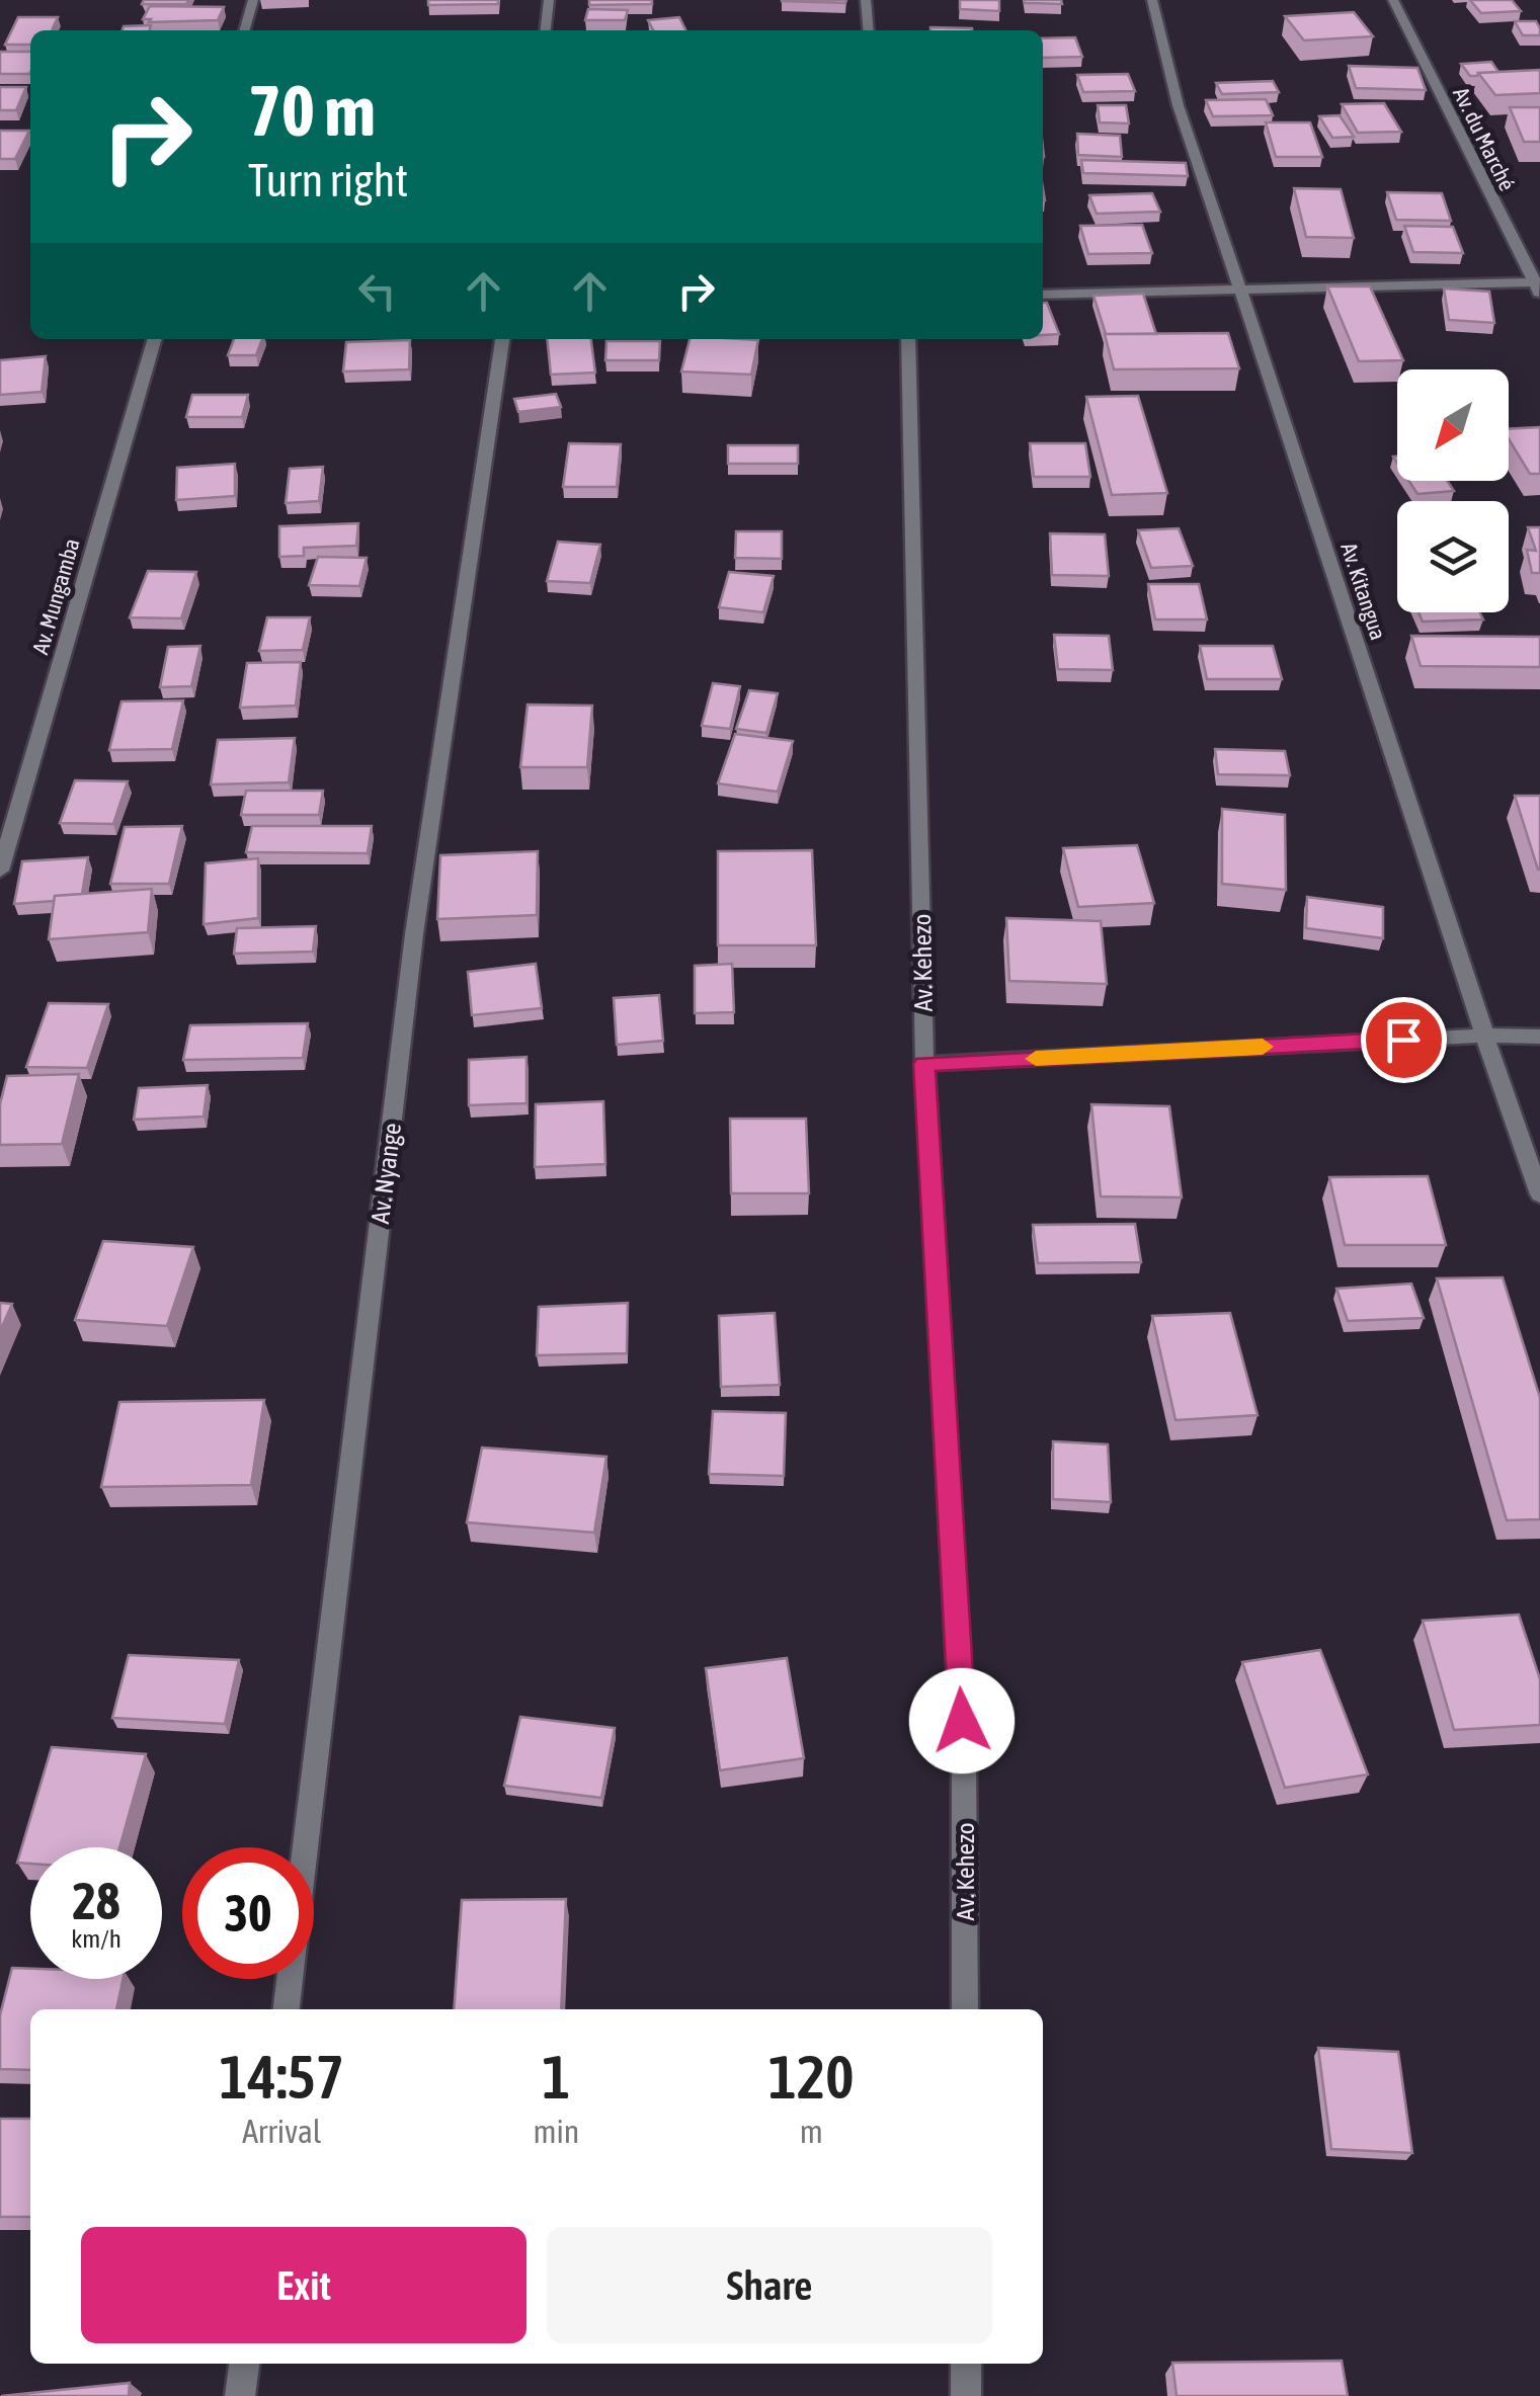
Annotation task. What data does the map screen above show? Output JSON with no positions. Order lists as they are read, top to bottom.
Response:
{
  "streets": {
    "street": [
      "Av. du Marché",
      "Av. Kitangua",
      "Av. Mungamba",
      "Av. Kehezo",
      "Av. Nyange"
    ]
  },
  "north": "bottom left",
  "page": {
    "turn": ["70 m", "Turn right"],
    "speed": "28 km/h",
    "limit": "30",
    "eta": [
      "14:57",
      "Arrival",
      "1",
      "min",
      "120",
      "m"
    ],
    "buttons": ["Exit", "Share"]
  }
}
